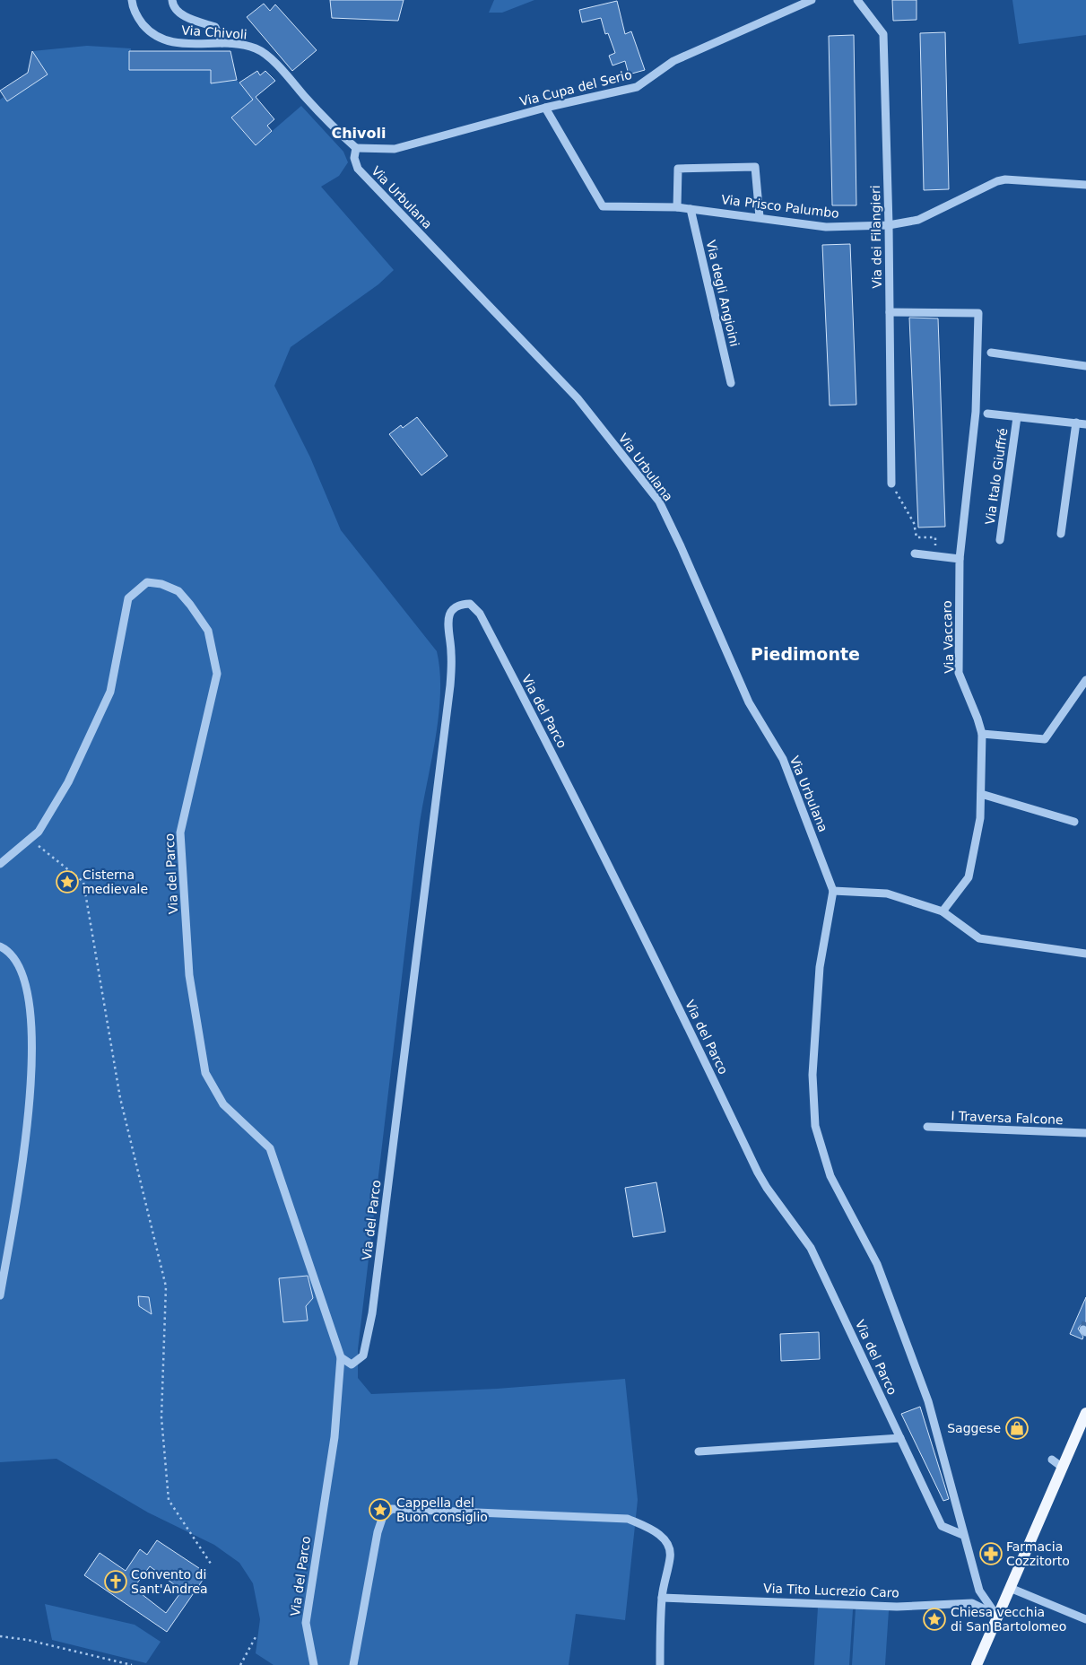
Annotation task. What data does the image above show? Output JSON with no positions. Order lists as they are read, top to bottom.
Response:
{
  "streets": {
    "street": [
      "Via Chivoli",
      "Via Cupa del Serio",
      "Via Urbulana",
      "Via Prisco Palumbo",
      "Via dei Filangieri",
      "Via degli Angioini",
      "Via Italo Giuffré",
      "Via Vaccaro",
      "Via del Parco",
      "I Traversa Falcone",
      "Via Tito Lucrezio Caro"
    ]
  },
  "crossings": [
    ["Via Chivoli", "Via Cupa del Serio"],
    ["Via Chivoli", "Via Urbulana"],
    ["Via Cupa del Serio", "Via Urbulana"],
    ["Via Cupa del Serio", "Via Prisco Palumbo"],
    ["Via Prisco Palumbo", "Via dei Filangieri"],
    ["Via Prisco Palumbo", "Via degli Angioini"],
    ["Via dei Filangieri", "Via Vaccaro"]
  ],
  "districts": ["Chivoli", "Piedimonte"],
  "places": {
    "place": ["Cisterna medievale", "Cappella del Buon consiglio", "Chiesa vecchia di San Bartolomeo"],
    "shop": ["Saggese"],
    "pharmacy": ["Farmacia Cozzitorto"],
    "church": ["Convento di Sant'Andrea"]
  }
}
